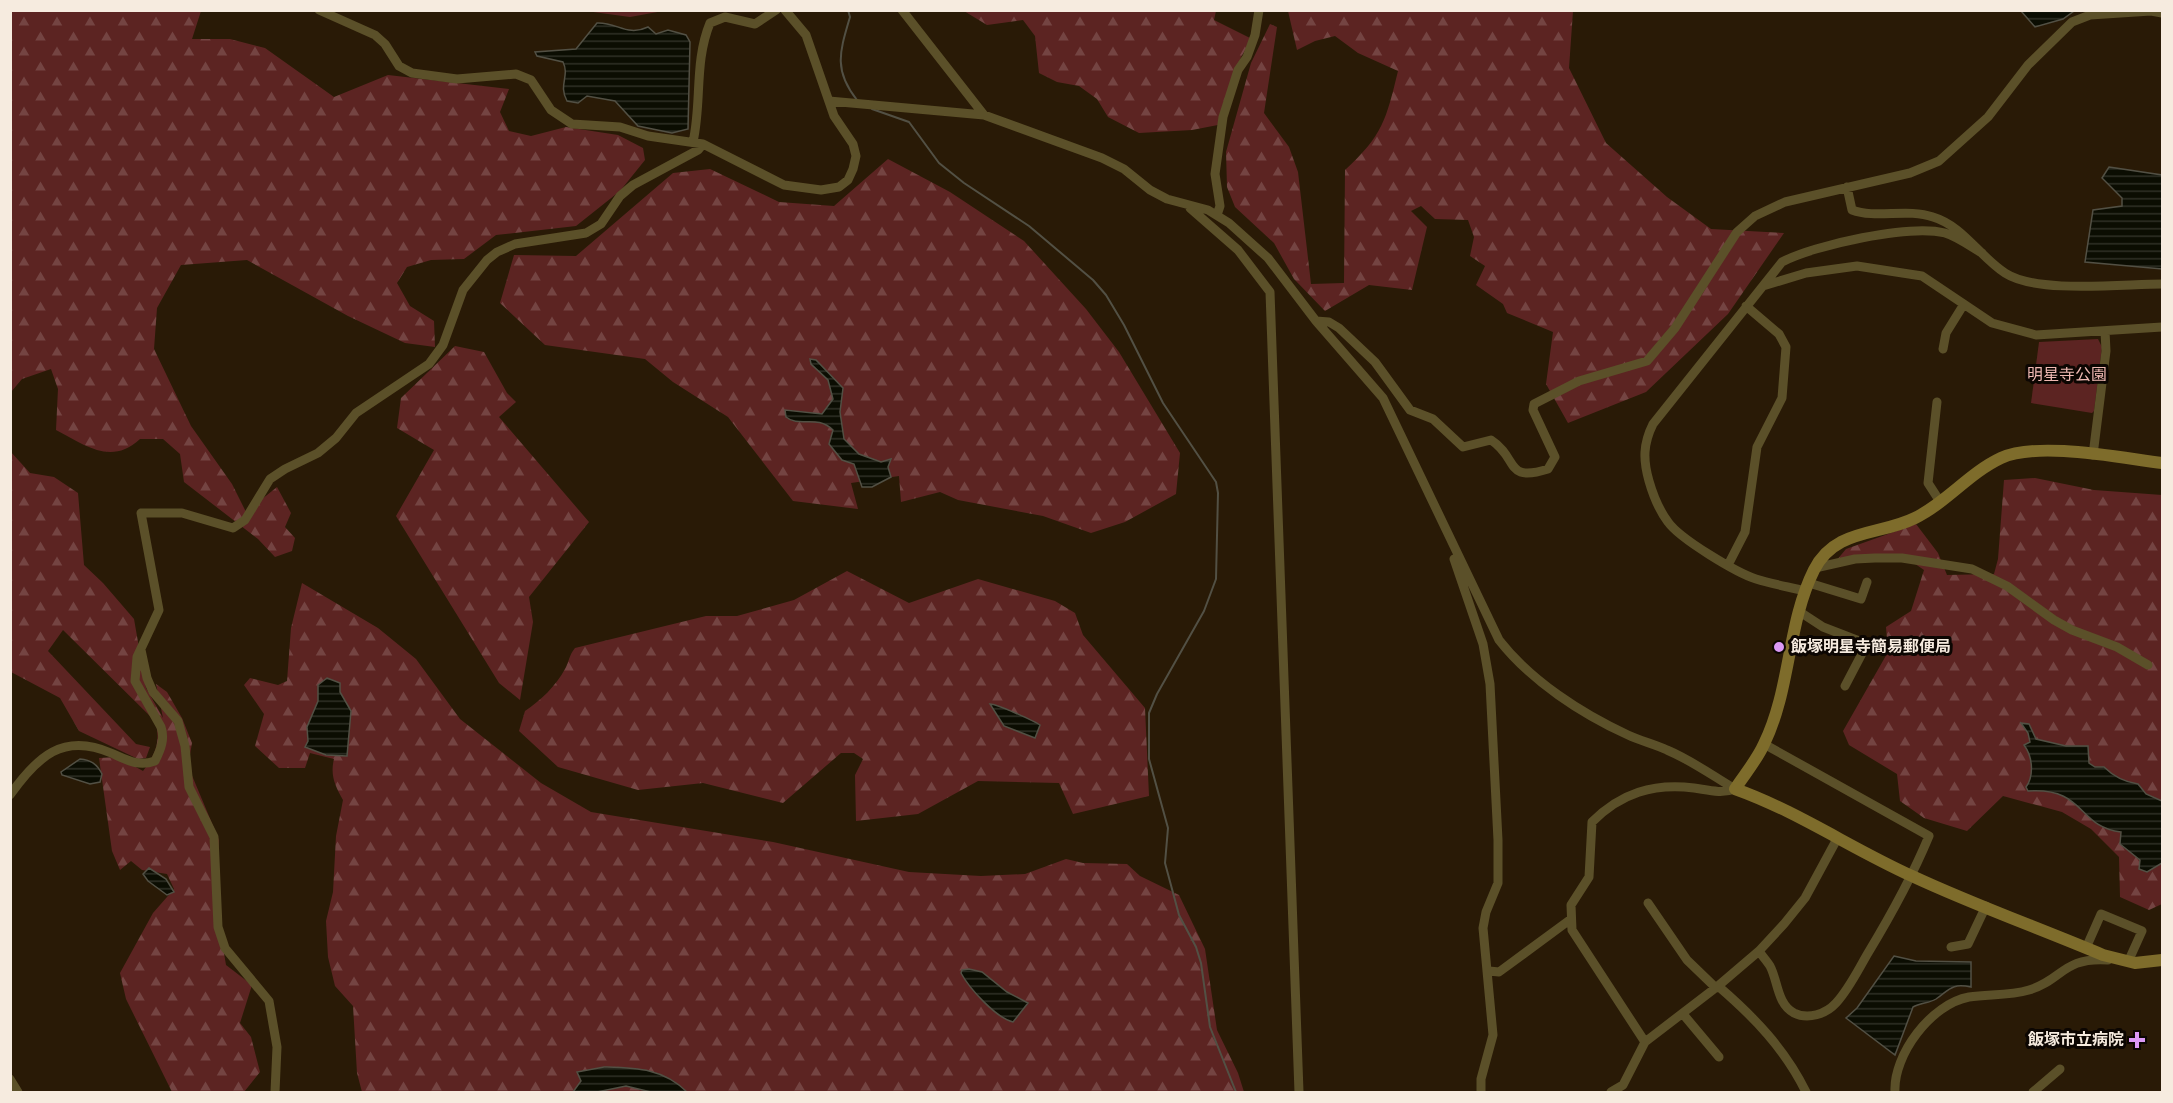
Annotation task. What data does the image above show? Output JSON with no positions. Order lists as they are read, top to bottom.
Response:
{
  "parks": ["明星寺公園"],
  "places": {
    "other": ["飯塚明星寺簡易郵便局"],
    "health": ["飯塚市立病院"]
  }
}
